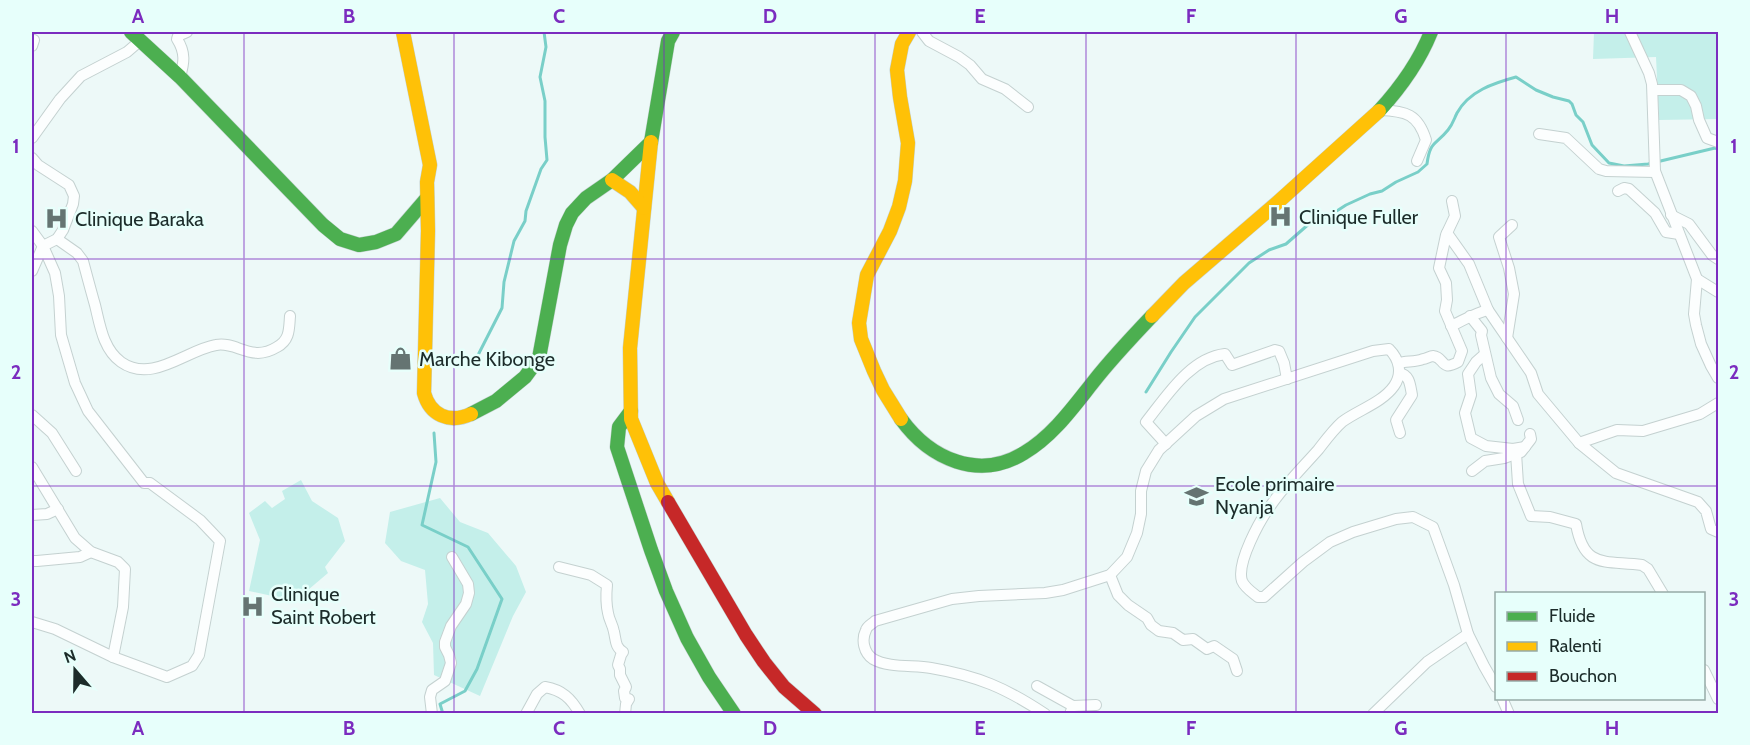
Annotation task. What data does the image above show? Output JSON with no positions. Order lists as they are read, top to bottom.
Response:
{
  "places": {
    "hospital": ["Clinique Fuller", "Clinique Baraka", "Clinique Saint Robert"],
    "shop": ["Marche Kibonge"],
    "school or university": ["Ecole primaire Nyanja"]
  },
  "legend": ["Fluide", "Ralenti", "Bouchon"],
  "north": "top",
  "grid": {
    "columns": [
      "A",
      "B",
      "C",
      "D",
      "E",
      "F",
      "G",
      "H"
    ],
    "rows": ["1", "2", "3"]
  }
}
